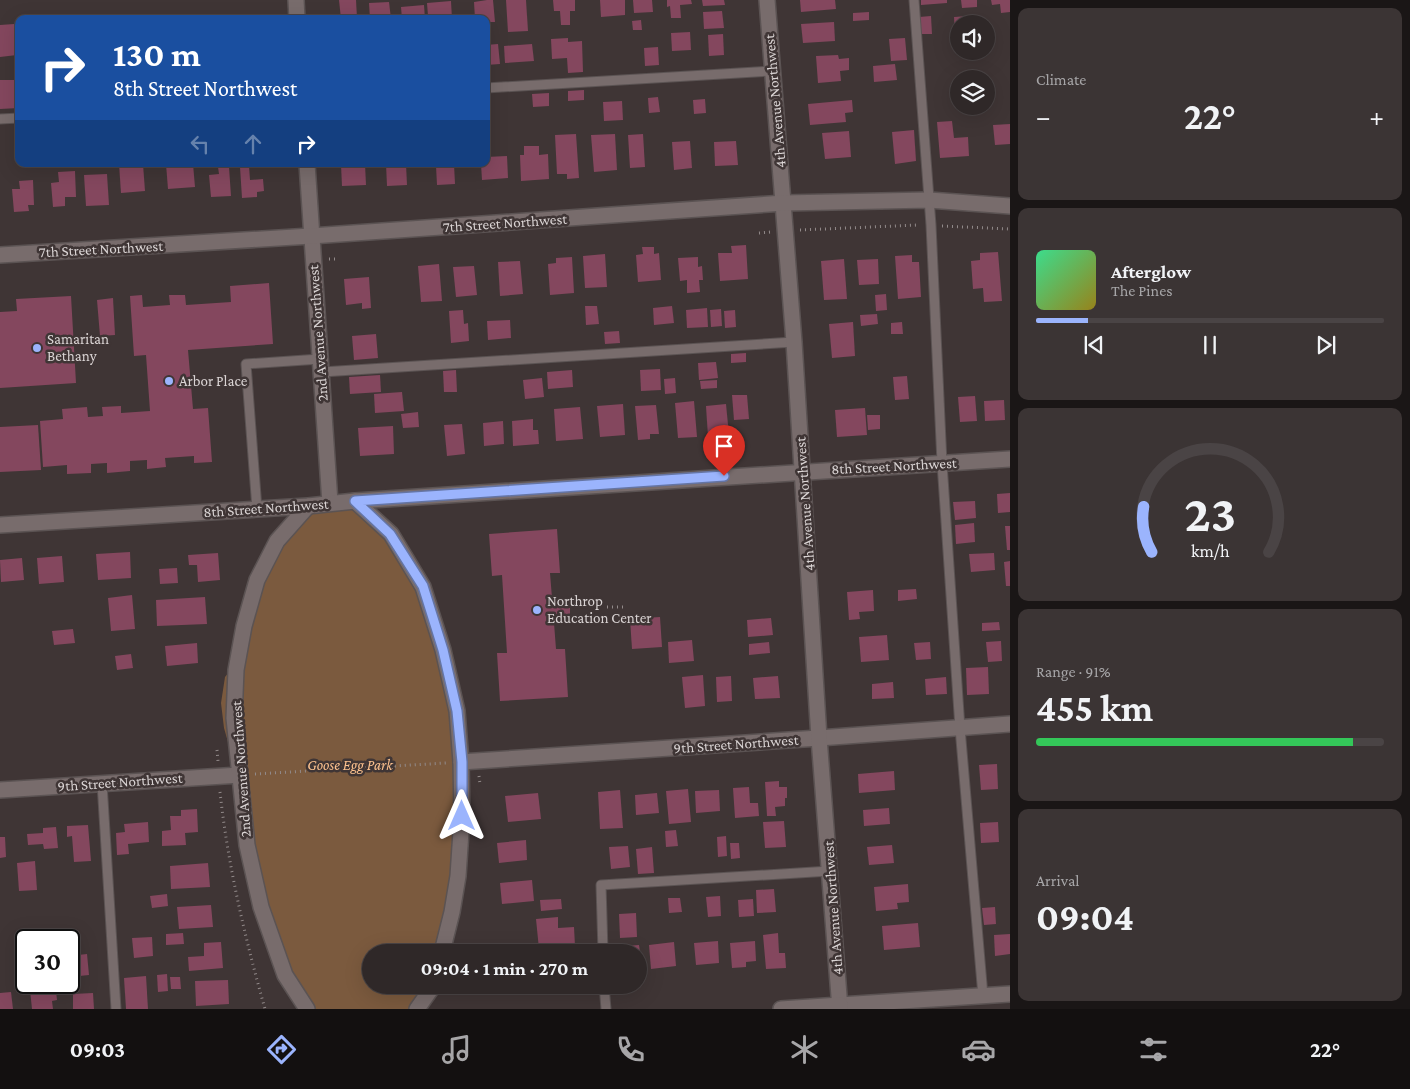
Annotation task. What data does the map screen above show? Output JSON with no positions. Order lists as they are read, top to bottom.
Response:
{
  "streets": {
    "street": [
      "4th Avenue Northwest",
      "7th Street Northwest",
      "2nd Avenue Northwest",
      "8th Street Northwest",
      "9th Street Northwest"
    ]
  },
  "crossings": [
    ["4th Avenue Northwest", "7th Street Northwest"],
    ["4th Avenue Northwest", "8th Street Northwest"],
    ["4th Avenue Northwest", "9th Street Northwest"],
    ["7th Street Northwest", "2nd Avenue Northwest"],
    ["2nd Avenue Northwest", "8th Street Northwest"],
    ["2nd Avenue Northwest", "9th Street Northwest"]
  ],
  "parks": ["Goose Egg Park"],
  "places": ["Samaritan Bethany", "Arbor Place", "Northrop Education Center"],
  "page": {
    "tile": [
      "Climate",
      ["Range · 91%", "455 km"],
      ["Arrival", "09:04"]
    ],
    "turn": ["130 m", "8th Street Northwest"],
    "heat": ["−", "22°", "+"],
    "song": ["Afterglow", "The Pines"],
    "limit": "30",
    "trip": "09:04 · 1 min · 270 m",
    "tabs": ["09:03", "22°"],
    "gauge": ["23", "km/h"]
  }
}
